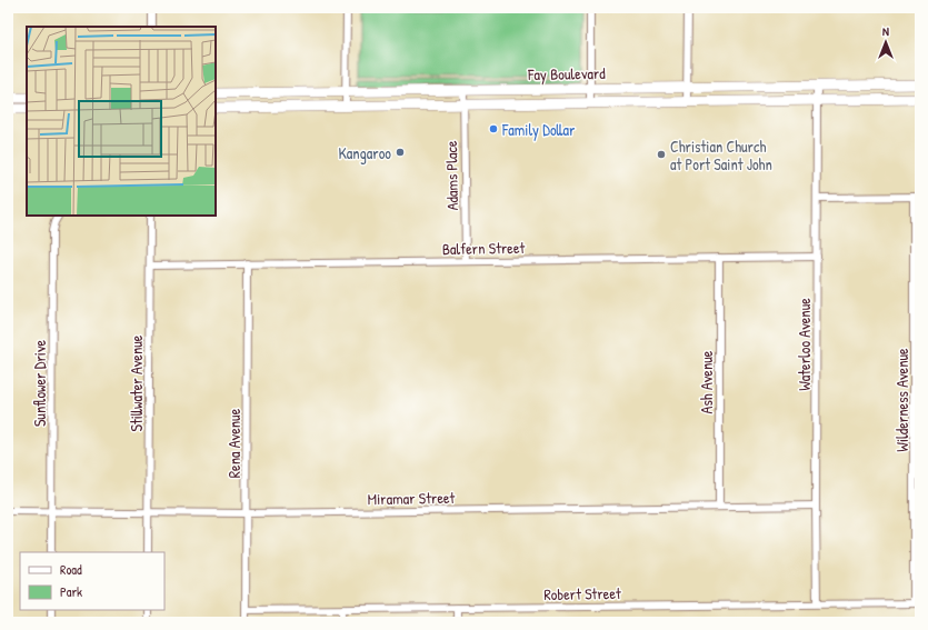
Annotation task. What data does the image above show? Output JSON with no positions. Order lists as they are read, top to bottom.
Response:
{
  "streets": {
    "main road": ["Fay Boulevard"],
    "street": [
      "Adams Place",
      "Balfern Street",
      "Waterloo Avenue",
      "Ash Avenue",
      "Sunflower Drive",
      "Stillwater Avenue",
      "Wilderness Avenue",
      "Rena Avenue",
      "Miramar Street",
      "Robert Street"
    ]
  },
  "crossings": [
    ["Fay Boulevard", "Adams Place"],
    ["Fay Boulevard", "Waterloo Avenue"],
    ["Adams Place", "Balfern Street"],
    ["Balfern Street", "Waterloo Avenue"],
    ["Balfern Street", "Ash Avenue"],
    ["Balfern Street", "Stillwater Avenue"],
    ["Balfern Street", "Rena Avenue"],
    ["Waterloo Avenue", "Miramar Street"],
    ["Waterloo Avenue", "Robert Street"],
    ["Ash Avenue", "Miramar Street"],
    ["Sunflower Drive", "Miramar Street"],
    ["Stillwater Avenue", "Miramar Street"],
    ["Wilderness Avenue", "Robert Street"],
    ["Rena Avenue", "Miramar Street"],
    ["Rena Avenue", "Robert Street"]
  ],
  "places": ["Family Dollar", "Kangaroo", "Christian Church at Port Saint John"],
  "legend": ["Road", "Park"],
  "north": "top"
}
